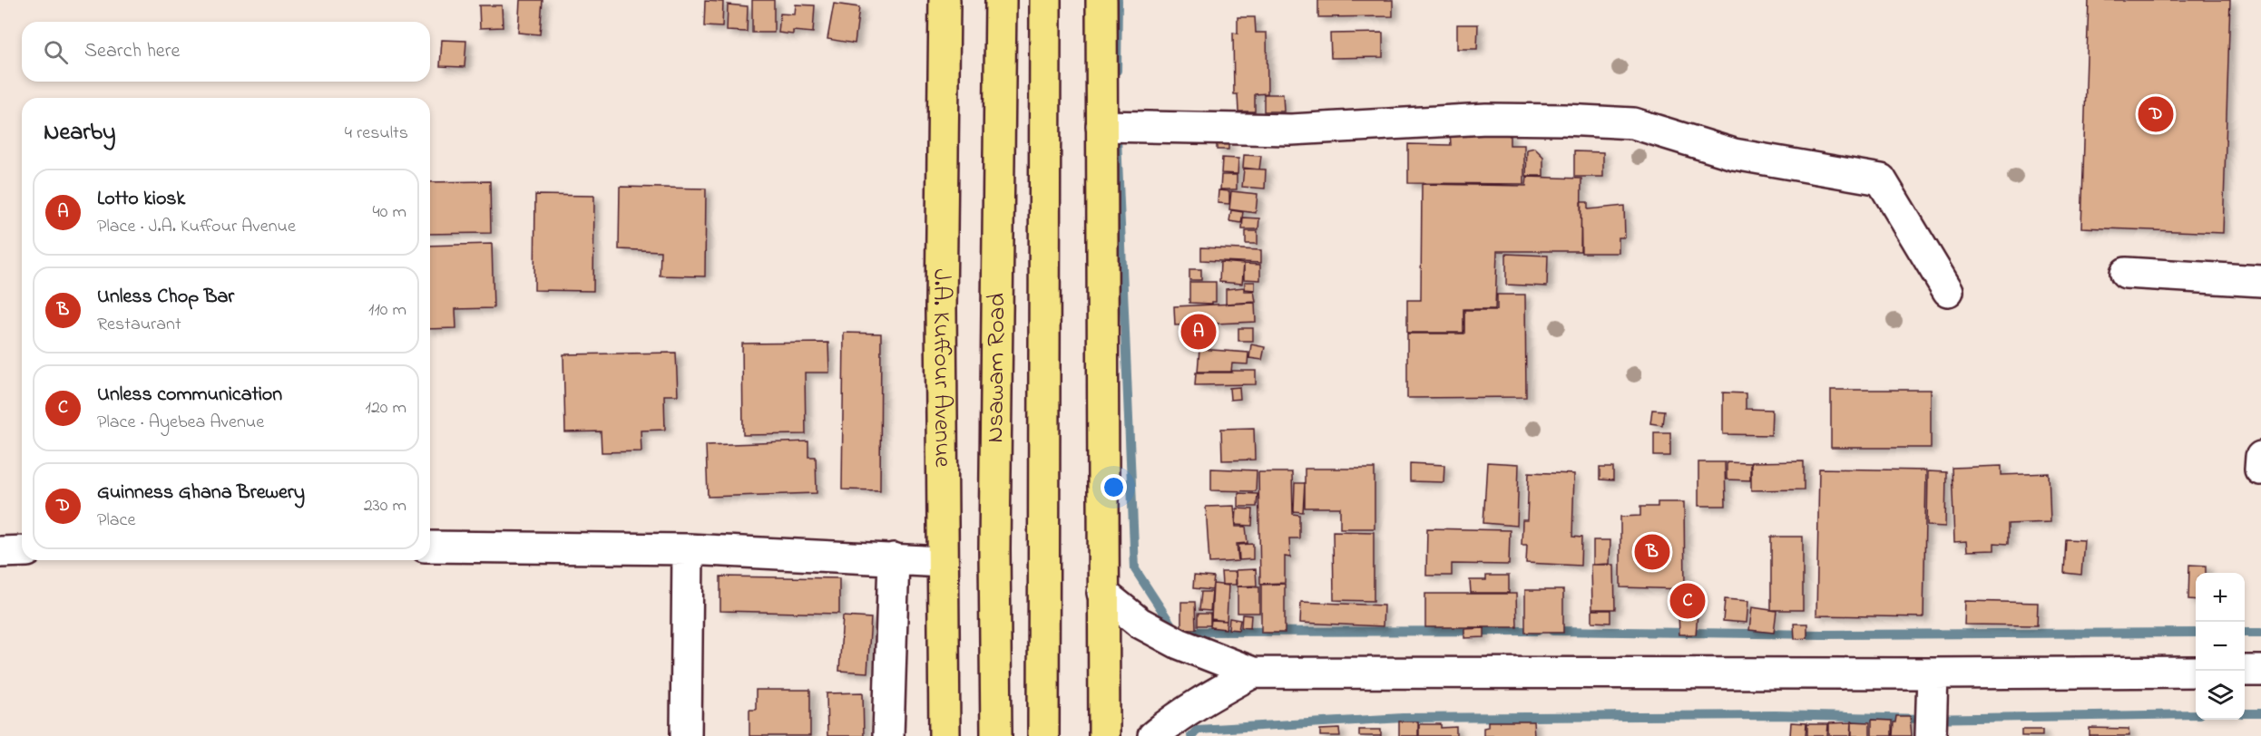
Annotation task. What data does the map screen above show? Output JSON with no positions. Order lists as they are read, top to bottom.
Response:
{
  "streets": {
    "main road": ["J.A. Kuffour Avenue", "Nsawam Road"]
  },
  "page": {
    "search": "Search here",
    "pins": [
      "D",
      "A",
      "B",
      "C"
    ],
    "heading": ["Nearby", "4 results"],
    "list": [
      {
        "mark": "A",
        "name": "Lotto kiosk",
        "note": "Place · J.A. Kuffour Avenue",
        "value": "40 m"
      },
      {
        "mark": "B",
        "name": "Unless Chop Bar",
        "note": "Restaurant",
        "value": "110 m"
      },
      {
        "mark": "C",
        "name": "Unless communication",
        "note": "Place · Ayebea Avenue",
        "value": "120 m"
      },
      {
        "mark": "D",
        "name": "Guinness Ghana Brewery",
        "note": "Place",
        "value": "230 m"
      }
    ],
    "map_buttons": ["+", "−"]
  }
}
